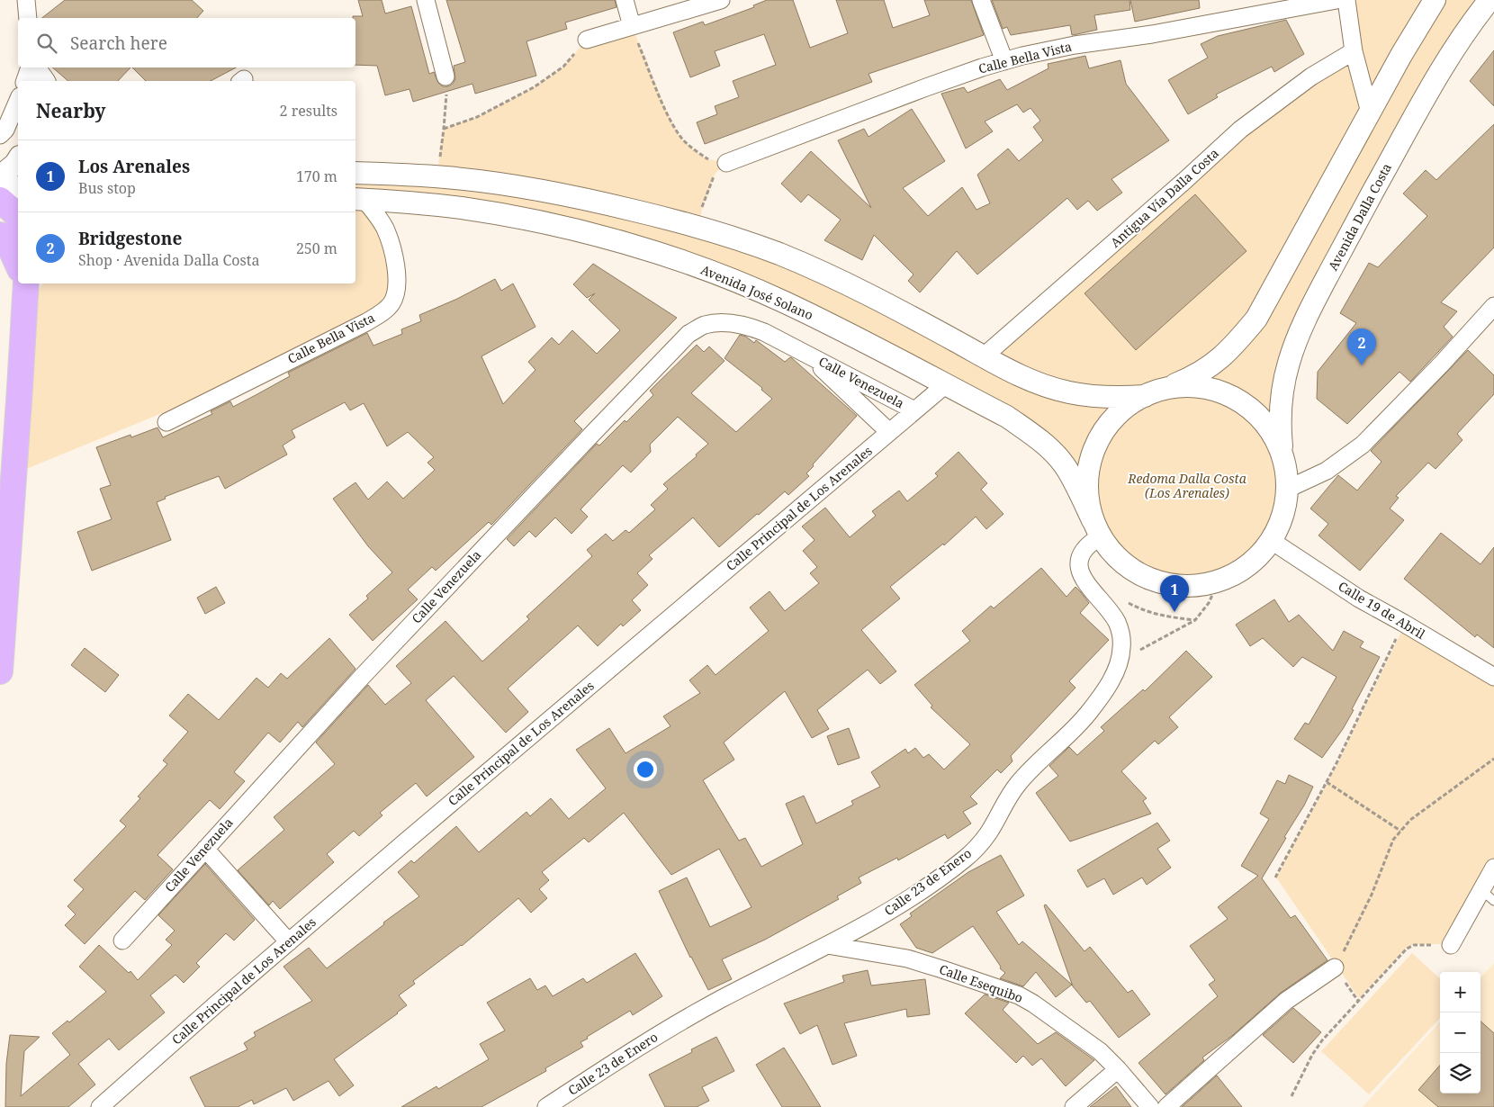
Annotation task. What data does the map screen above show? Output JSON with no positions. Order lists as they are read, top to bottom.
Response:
{
  "streets": {
    "street": [
      "Calle Bella Vista",
      "Antigua Vía Dalla Costa",
      "Avenida Dalla Costa",
      "Avenida José Solano",
      "Calle Venezuela",
      "Calle Principal de Los Arenales",
      "Calle 19 de Abril",
      "Calle 23 de Enero",
      "Calle Esequibo"
    ]
  },
  "crossings": [
    ["Calle Bella Vista", "Avenida José Solano"],
    ["Avenida José Solano", "Calle Principal de Los Arenales"],
    ["Avenida José Solano", "Calle 23 de Enero"],
    ["Calle Venezuela", "Calle Principal de Los Arenales"],
    ["Calle 23 de Enero", "Calle Esequibo"]
  ],
  "parks": ["Redoma Dalla Costa (Los Arenales)"],
  "page": {
    "search": "Search here",
    "heading": ["Nearby", "2 results"],
    "list": [
      {
        "mark": "1",
        "name": "Los Arenales",
        "note": "Bus stop",
        "value": "170 m"
      },
      {
        "mark": "2",
        "name": "Bridgestone",
        "note": "Shop · Avenida Dalla Costa",
        "value": "250 m"
      }
    ],
    "pins": ["2", "1"],
    "map_buttons": ["+", "−"]
  }
}
